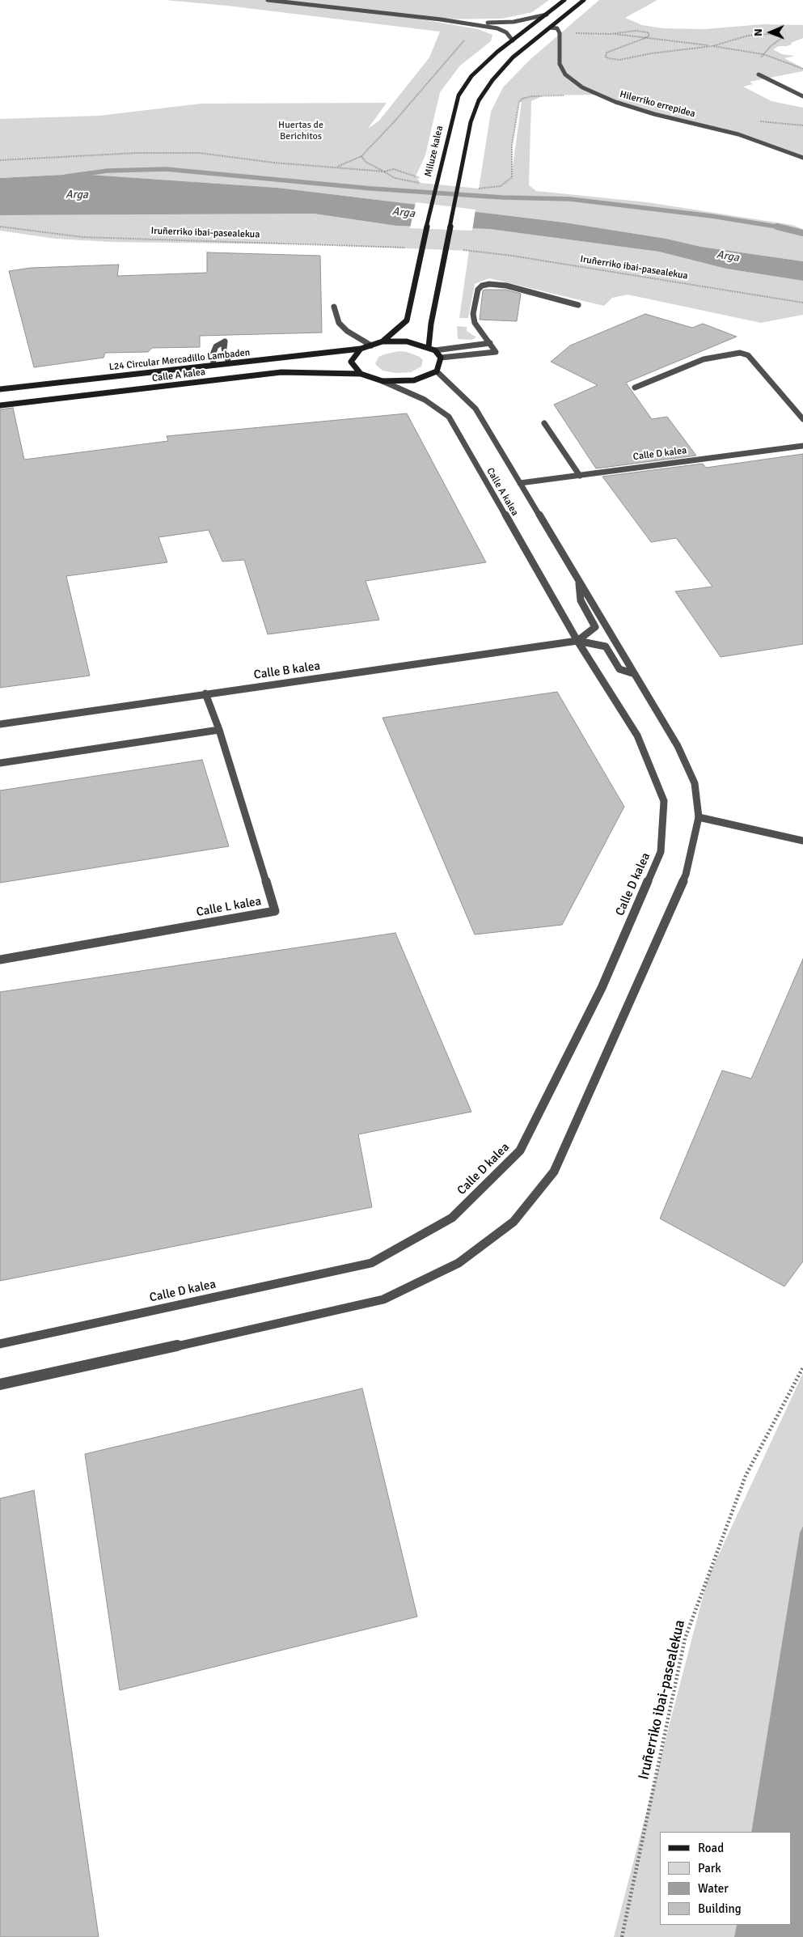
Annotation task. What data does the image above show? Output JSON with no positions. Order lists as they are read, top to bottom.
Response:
{
  "streets": {
    "main road": ["Miluze kalea", "L24 Circular Mercadillo Lambaden", "Calle A kalea"],
    "street": [
      "Hilerriko errepidea",
      "Calle D kalea",
      "Calle B kalea",
      "Calle L kalea"
    ],
    "path": ["Iruñerriko ibai-pasealekua"]
  },
  "crossings": [
    ["Miluze kalea", "L24 Circular Mercadillo Lambaden"],
    ["Calle A kalea", "Calle D kalea"],
    ["Calle A kalea", "Calle B kalea"],
    ["Calle D kalea", "Calle B kalea"],
    ["Calle B kalea", "Calle L kalea"]
  ],
  "water": ["Arga"],
  "parks": ["Huertas de Berichitos"],
  "legend": [
    "Road",
    "Park",
    "Water",
    "Building"
  ],
  "north": "left"
}
